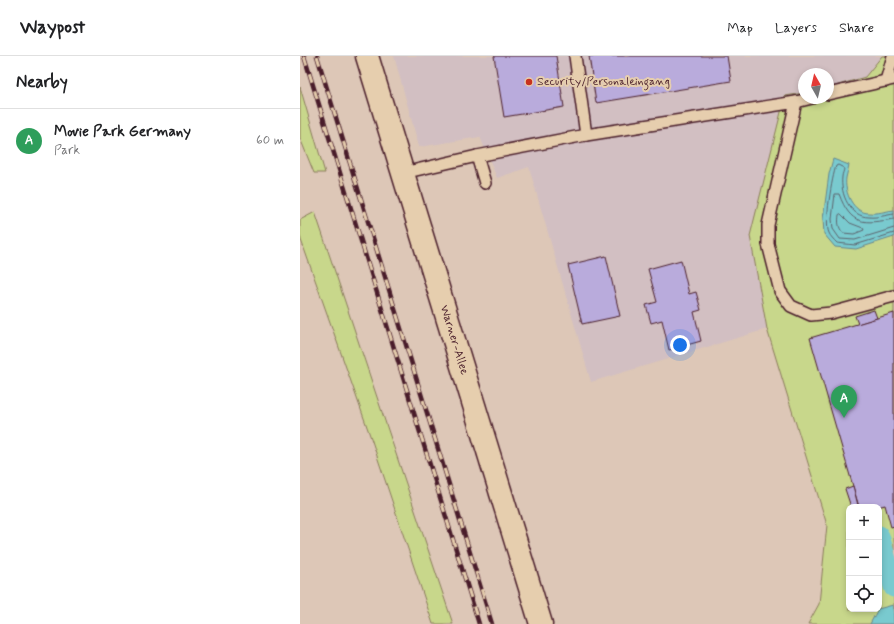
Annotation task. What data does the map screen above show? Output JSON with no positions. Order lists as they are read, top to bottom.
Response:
{
  "streets": {
    "street": ["Warner-Allee"]
  },
  "places": ["Security/Personaleingang"],
  "north": "top",
  "page": {
    "header": "Waypost",
    "nav": ["Map", "Layers", "Share"],
    "heading": "Nearby",
    "list": [
      {
        "mark": "A",
        "name": "Movie Park Germany",
        "note": "Park",
        "value": "60 m"
      }
    ],
    "pins": "A",
    "map_buttons": ["+", "−"]
  }
}
